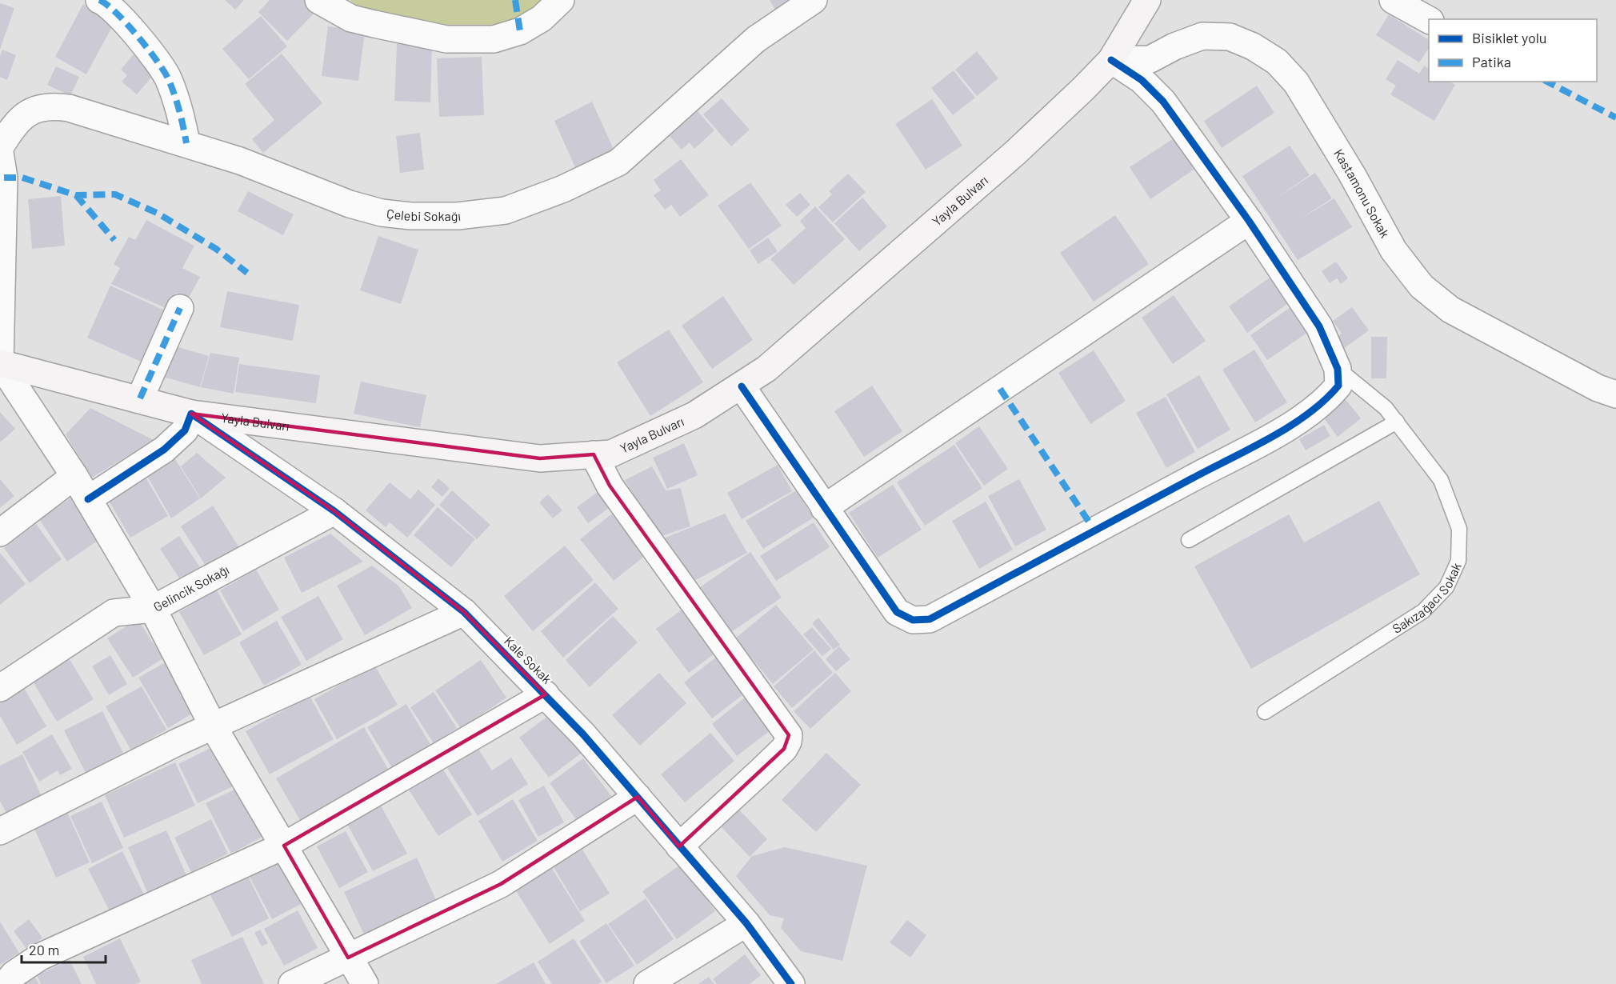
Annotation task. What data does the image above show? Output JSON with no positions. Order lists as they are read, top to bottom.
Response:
{
  "streets": {
    "main road": ["Yayla Bulvarı"],
    "street": [
      "Kastamonu Sokak",
      "Çelebi Sokağı",
      "Gelincik Sokağı",
      "Kale Sokak"
    ],
    "lane": ["Sakızağacı Sokak"]
  },
  "crossings": [
    ["Kastamonu Sokak", "Yayla Bulvarı"],
    ["Yayla Bulvarı", "Kale Sokak"],
    ["Gelincik Sokağı", "Kale Sokak"]
  ],
  "legend": ["Bisiklet yolu", "Patika"],
  "scale_bar": "20 m"
}
